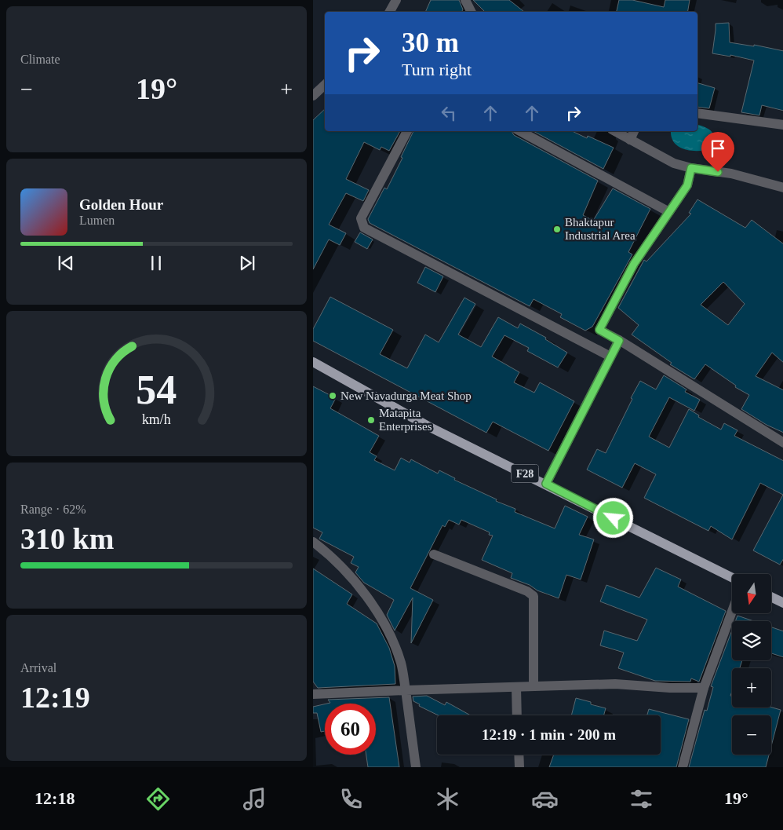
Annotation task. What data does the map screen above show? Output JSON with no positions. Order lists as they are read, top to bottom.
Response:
{
  "streets": {
    "main road": ["F28"]
  },
  "places": ["Bhaktapur Industrial Area", "New Navadurga Meat Shop", "Matapita Enterprises"],
  "north": "bottom",
  "page": {
    "tile": [
      "Climate",
      ["Range · 62%", "310 km"],
      ["Arrival", "12:19"]
    ],
    "turn": ["30 m", "Turn right"],
    "heat": ["−", "19°", "+"],
    "song": ["Golden Hour", "Lumen"],
    "map_buttons": ["+", "−"],
    "limit": "60",
    "trip": "12:19 · 1 min · 200 m",
    "tabs": ["12:18", "19°"],
    "gauge": ["54", "km/h"]
  }
}
